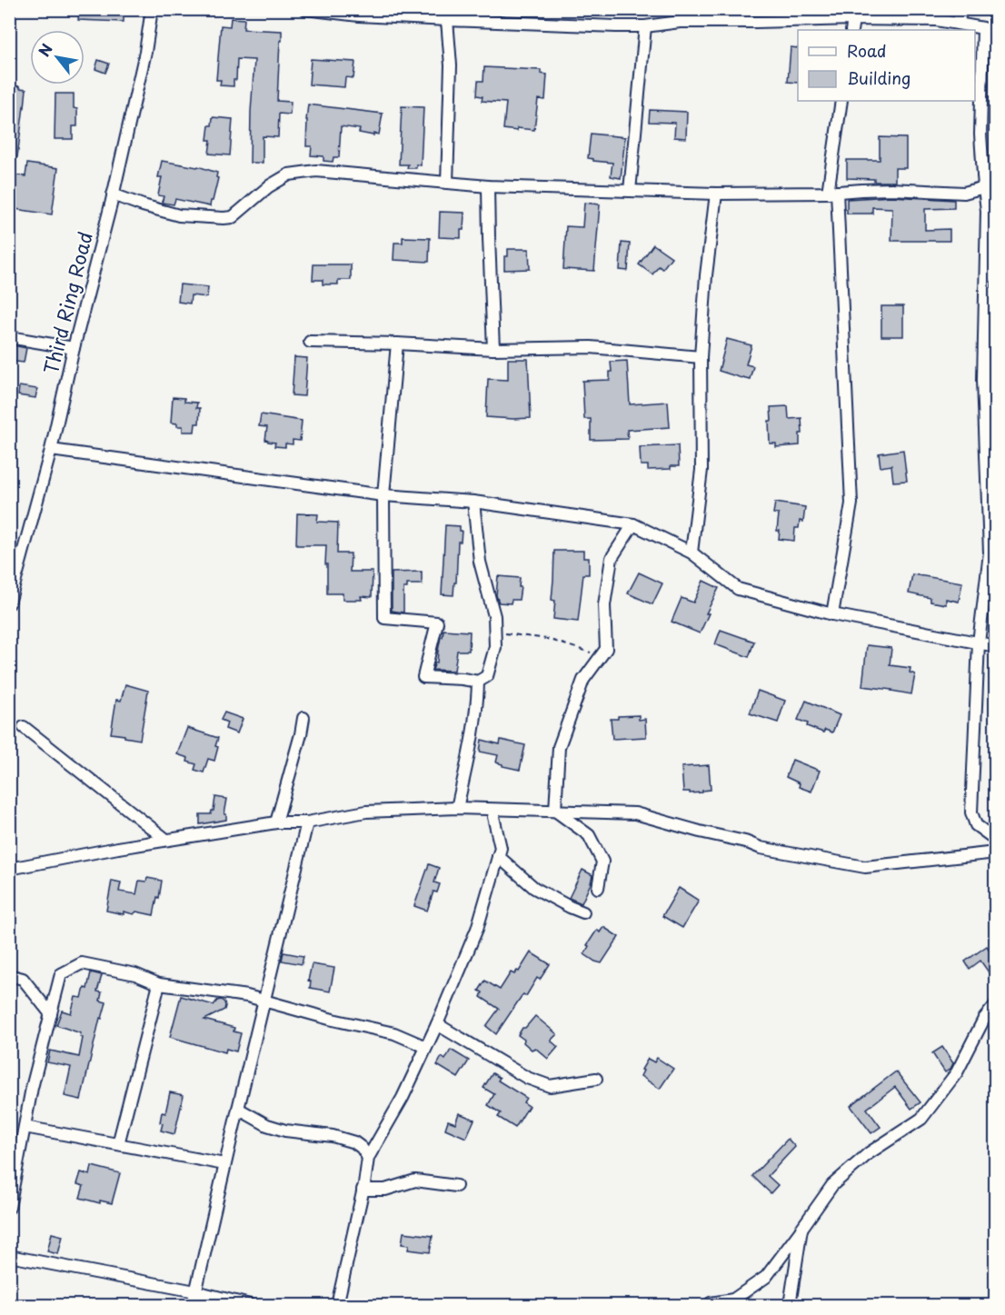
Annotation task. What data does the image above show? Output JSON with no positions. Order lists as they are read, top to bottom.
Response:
{
  "streets": {
    "street": ["Third Ring Road"]
  },
  "legend": ["Road", "Building"],
  "north": "top left"
}
